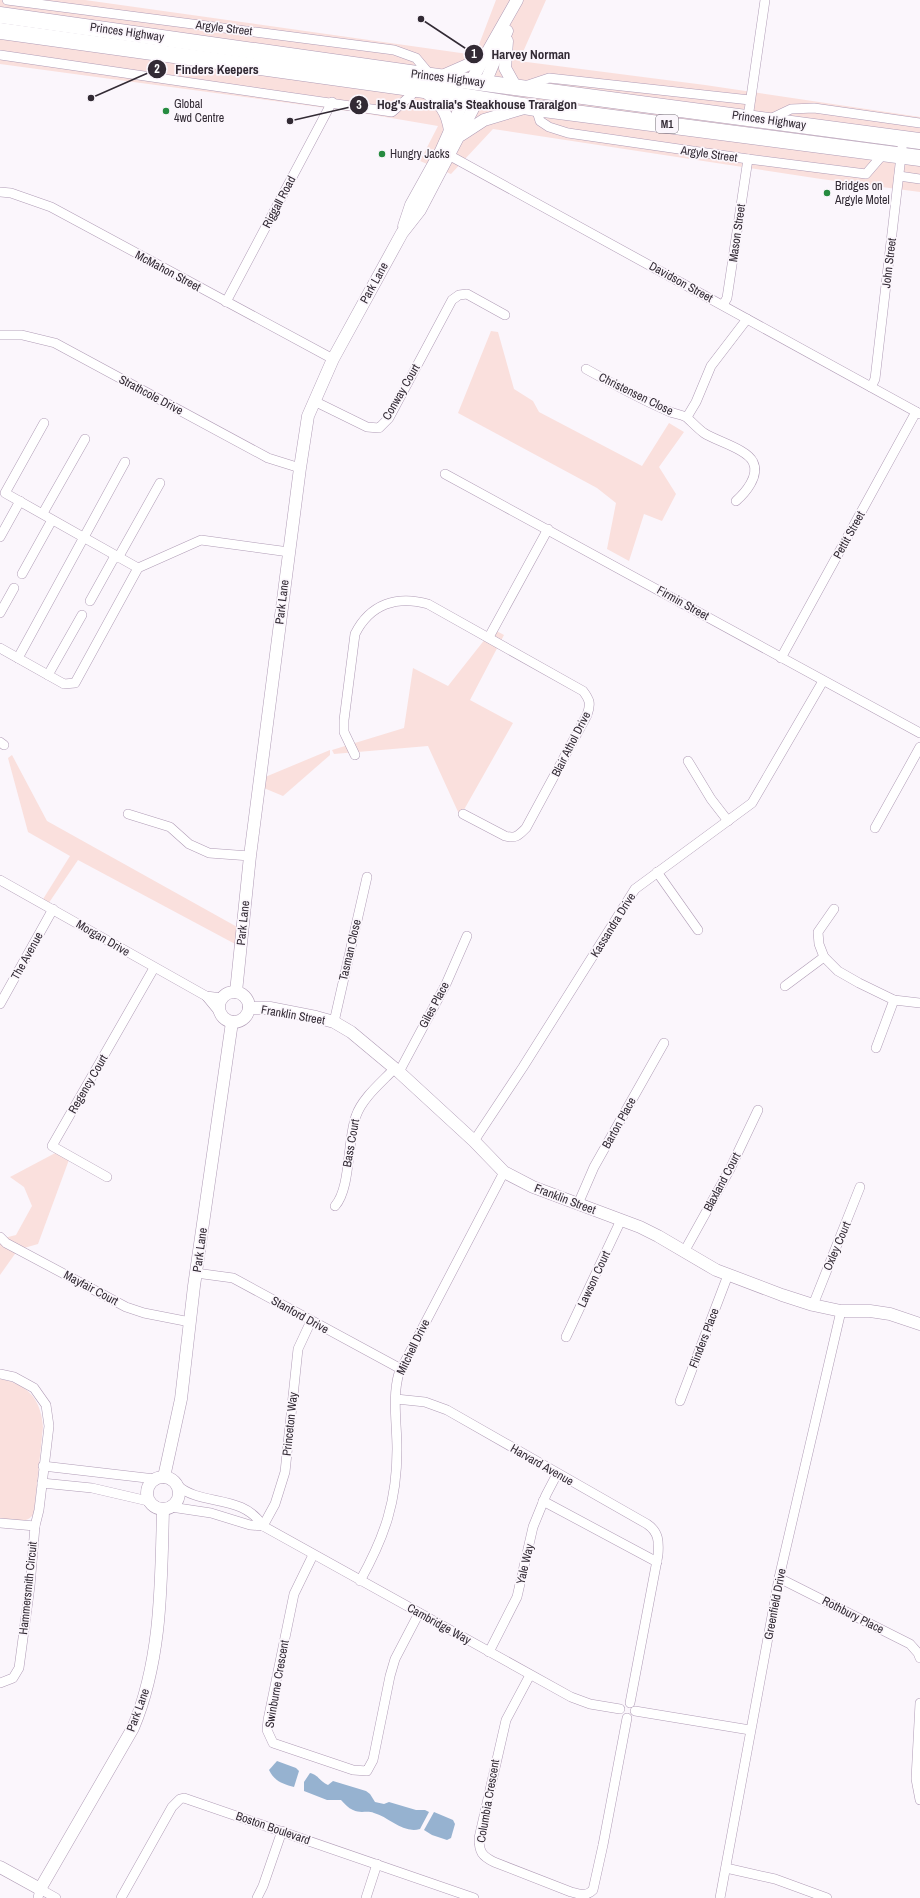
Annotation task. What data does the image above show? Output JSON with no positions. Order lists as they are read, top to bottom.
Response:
{
  "streets": {
    "highway": ["Princes Highway", "M1"],
    "street": [
      "Argyle Street",
      "Riggall Road",
      "Mason Street",
      "John Street",
      "McMahon Street",
      "Davidson Street",
      "Park Lane",
      "Conway Court",
      "Christensen Close",
      "Strathcole Drive",
      "Pettit Street",
      "Firmin Street",
      "Blair Athol Drive",
      "Kassandra Drive",
      "Morgan Drive",
      "Tasman Close",
      "The Avenue",
      "Giles Place",
      "Franklin Street",
      "Regency Court",
      "Barton Place",
      "Bass Court",
      "Blaxland Court",
      "Oxley Court",
      "Lawson Court",
      "Mayfair Court",
      "Stanford Drive",
      "Flinders Place",
      "Mitchell Drive",
      "Princeton Way",
      "Harvard Avenue",
      "Yale Way",
      "Hammersmith Circuit",
      "Greenfield Drive",
      "Rothbury Place",
      "Cambridge Way",
      "Swinburne Crescent",
      "Columbia Crescent",
      "Boston Boulevard"
    ]
  },
  "crossings": [
    ["Argyle Street", "Princes Highway"],
    ["Argyle Street", "Mason Street"],
    ["Princes Highway", "John Street"],
    ["Princes Highway", "Park Lane"],
    ["Riggall Road", "McMahon Street"],
    ["Mason Street", "Davidson Street"],
    ["John Street", "Davidson Street"],
    ["McMahon Street", "Park Lane"],
    ["Davidson Street", "Park Lane"],
    ["Davidson Street", "Christensen Close"],
    ["Davidson Street", "Pettit Street"],
    ["Park Lane", "Conway Court"],
    ["Park Lane", "Strathcole Drive"],
    ["Park Lane", "Morgan Drive"],
    ["Park Lane", "Franklin Street"],
    ["Park Lane", "Mayfair Court"],
    ["Park Lane", "Stanford Drive"],
    ["Park Lane", "Cambridge Way"],
    ["Pettit Street", "Firmin Street"],
    ["Firmin Street", "Kassandra Drive"],
    ["Kassandra Drive", "Franklin Street"],
    ["Morgan Drive", "The Avenue"],
    ["Morgan Drive", "Franklin Street"],
    ["Morgan Drive", "Regency Court"],
    ["Tasman Close", "Franklin Street"],
    ["Giles Place", "Franklin Street"],
    ["Giles Place", "Bass Court"],
    ["Franklin Street", "Barton Place"],
    ["Franklin Street", "Bass Court"],
    ["Franklin Street", "Blaxland Court"],
    ["Franklin Street", "Oxley Court"],
    ["Franklin Street", "Lawson Court"],
    ["Franklin Street", "Flinders Place"],
    ["Franklin Street", "Mitchell Drive"],
    ["Franklin Street", "Greenfield Drive"],
    ["Stanford Drive", "Mitchell Drive"],
    ["Stanford Drive", "Princeton Way"],
    ["Mitchell Drive", "Harvard Avenue"],
    ["Mitchell Drive", "Cambridge Way"],
    ["Princeton Way", "Cambridge Way"],
    ["Harvard Avenue", "Yale Way"],
    ["Harvard Avenue", "Cambridge Way"],
    ["Harvard Avenue", "Columbia Crescent"],
    ["Yale Way", "Cambridge Way"],
    ["Greenfield Drive", "Rothbury Place"],
    ["Cambridge Way", "Swinburne Crescent"],
    ["Cambridge Way", "Columbia Crescent"]
  ],
  "places": [
    "Harvey Norman",
    "Finders Keepers",
    "Global 4wd Centre",
    "Hog's Australia's Steakhouse Traralgon",
    "Hungry Jacks",
    "Bridges on Argyle Motel"
  ]
}
